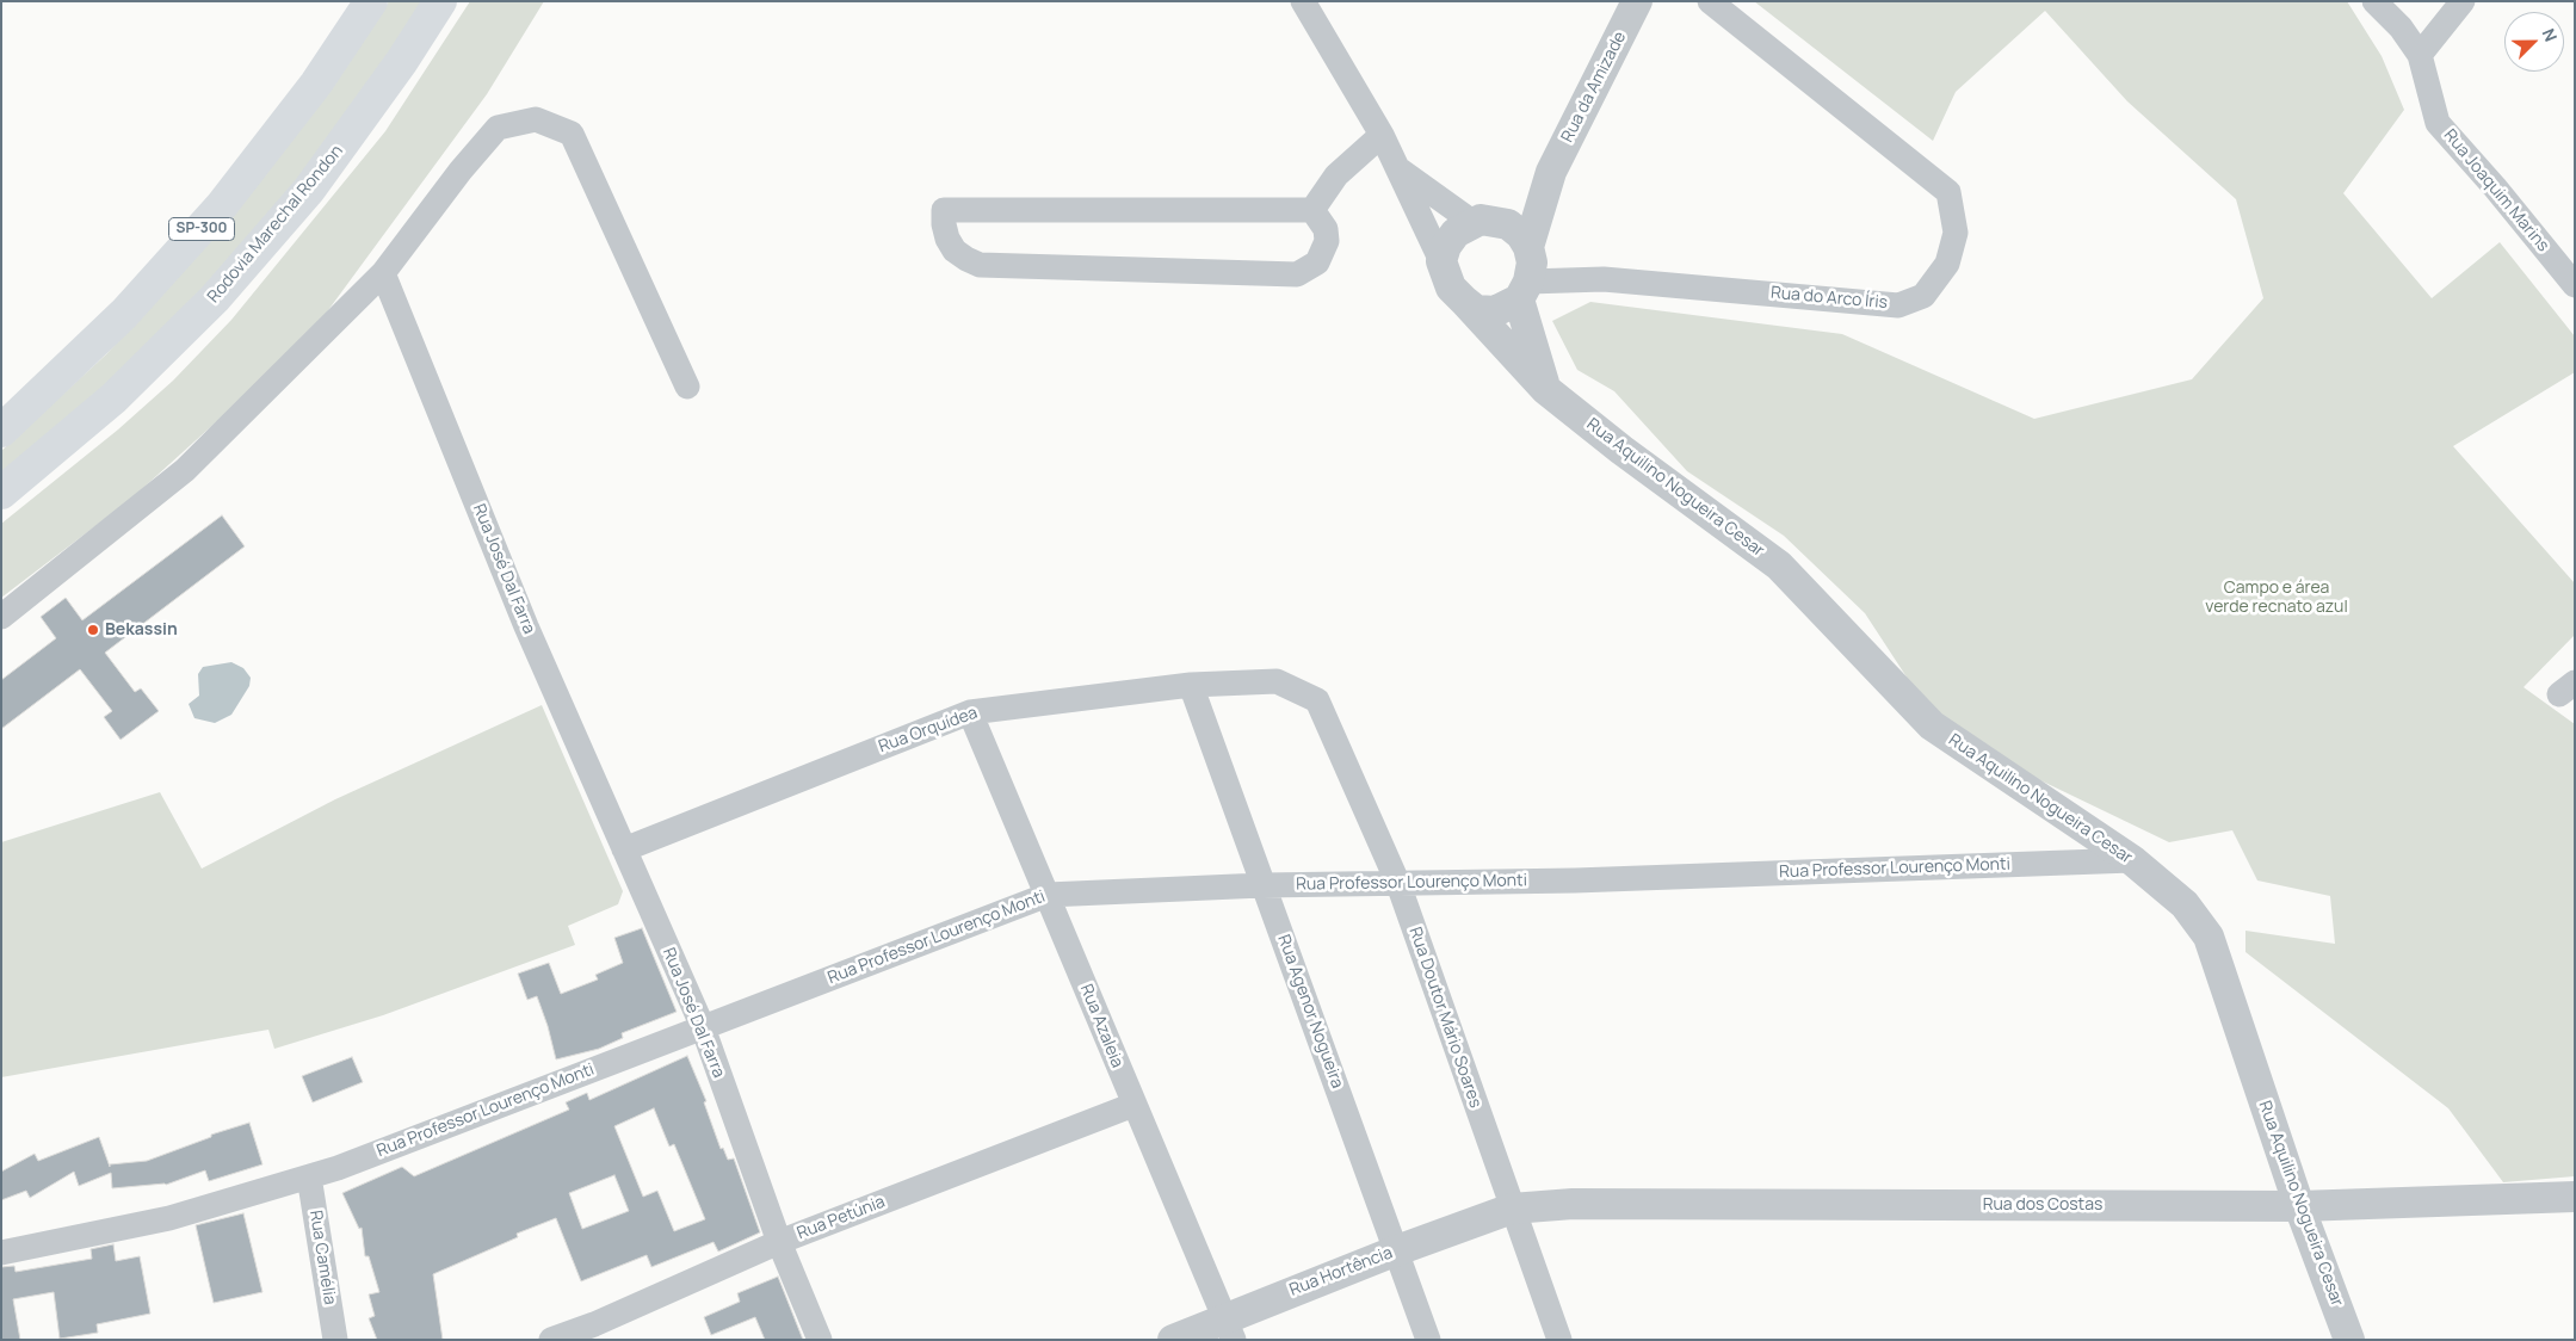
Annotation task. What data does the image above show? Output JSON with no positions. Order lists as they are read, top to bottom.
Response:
{
  "streets": {
    "highway": ["Rodovia Marechal Rondon", "SP-300"],
    "street": [
      "Rua da Amizade",
      "Rua Joaquim Marins",
      "Rua do Arco Íris",
      "Rua Aquilino Nogueira Cesar",
      "Rua José Dal Farra",
      "Rua Orquídea",
      "Rua Professor Lourenço Monti",
      "Rua Agenor Nogueira",
      "Rua Doutor Mário Soares",
      "Rua Azaleia",
      "Rua dos Costas",
      "Rua Petúnia",
      "Rua Camélia",
      "Rua Hortência"
    ]
  },
  "crossings": [
    ["Rua da Amizade", "Rua do Arco Íris"],
    ["Rua da Amizade", "Rua Aquilino Nogueira Cesar"],
    ["Rua do Arco Íris", "Rua Aquilino Nogueira Cesar"],
    ["Rua Aquilino Nogueira Cesar", "Rua Professor Lourenço Monti"],
    ["Rua Aquilino Nogueira Cesar", "Rua dos Costas"],
    ["Rua José Dal Farra", "Rua Orquídea"],
    ["Rua José Dal Farra", "Rua Professor Lourenço Monti"],
    ["Rua José Dal Farra", "Rua Petúnia"],
    ["Rua Orquídea", "Rua Agenor Nogueira"],
    ["Rua Orquídea", "Rua Doutor Mário Soares"],
    ["Rua Orquídea", "Rua Azaleia"],
    ["Rua Professor Lourenço Monti", "Rua Agenor Nogueira"],
    ["Rua Professor Lourenço Monti", "Rua Doutor Mário Soares"],
    ["Rua Professor Lourenço Monti", "Rua Azaleia"],
    ["Rua Professor Lourenço Monti", "Rua Camélia"],
    ["Rua Agenor Nogueira", "Rua Hortência"],
    ["Rua Doutor Mário Soares", "Rua dos Costas"],
    ["Rua Doutor Mário Soares", "Rua Hortência"],
    ["Rua Azaleia", "Rua Petúnia"],
    ["Rua Azaleia", "Rua Hortência"],
    ["Rua dos Costas", "Rua Hortência"]
  ],
  "parks": ["Campo e área verde recnato azul"],
  "places": ["Bekassin"],
  "north": "top right"
}
